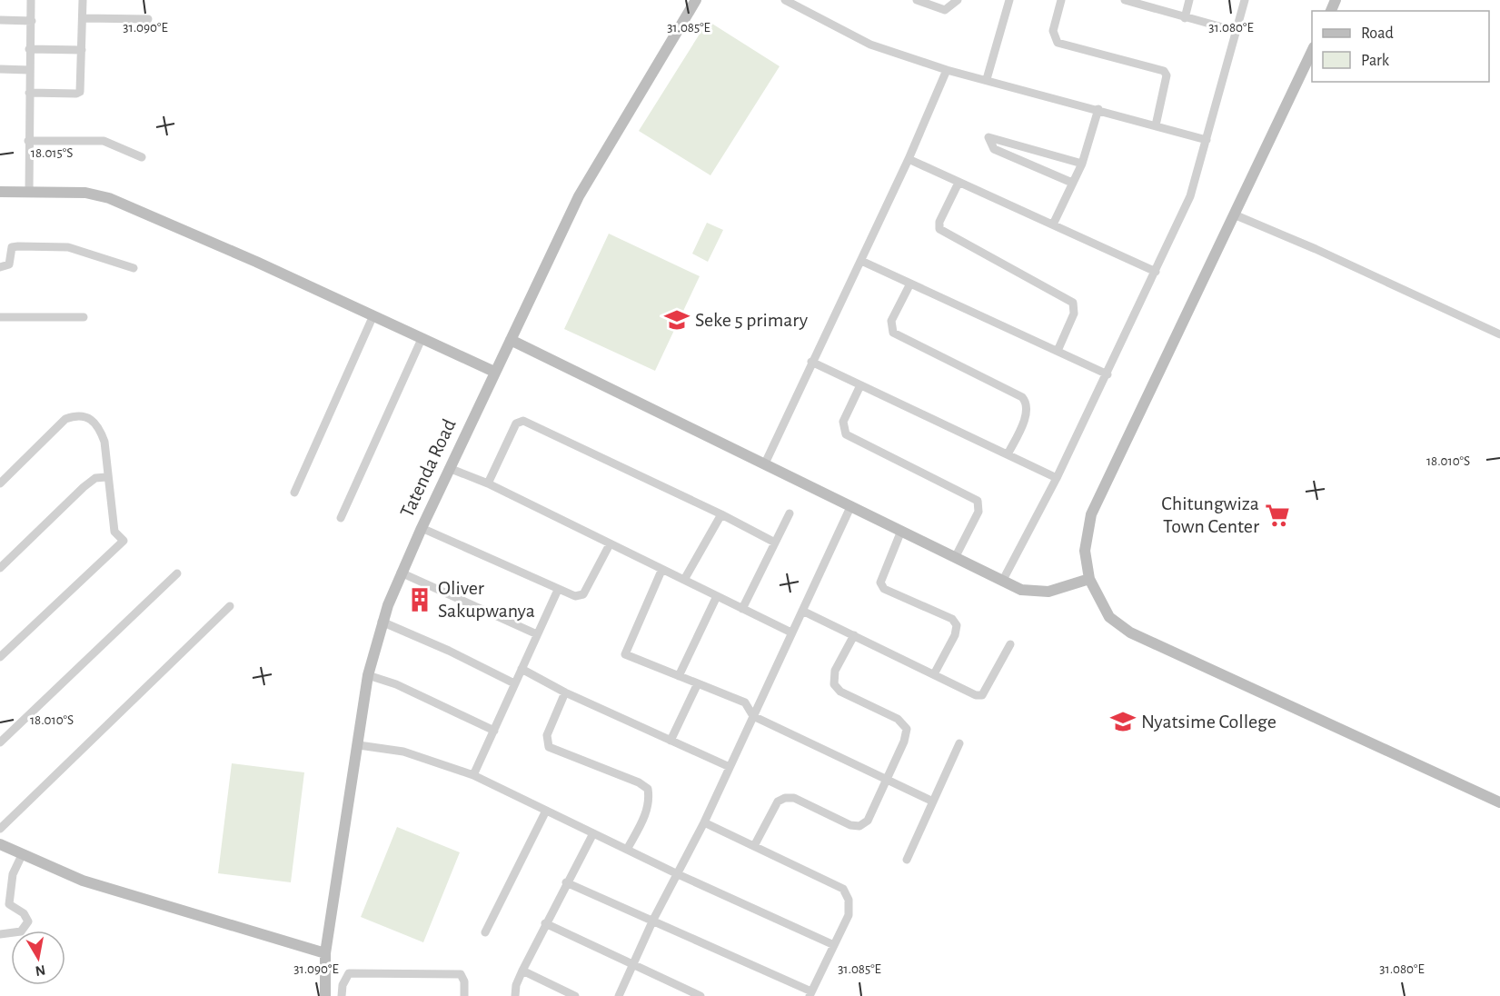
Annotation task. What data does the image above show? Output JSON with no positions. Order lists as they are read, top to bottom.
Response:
{
  "streets": {
    "street": ["Tatenda Road"]
  },
  "places": {
    "school or university": ["Seke 5 primary", "Nyatsime College"],
    "supermarket": ["Chitungwiza Town Center"],
    "building": ["Oliver Sakupwanya"]
  },
  "legend": ["Road", "Park"],
  "north": "bottom",
  "coordinates": [
    "31.090°E",
    "31.085°E",
    "31.080°E",
    "18.015°S",
    "18.010°S"
  ]
}
